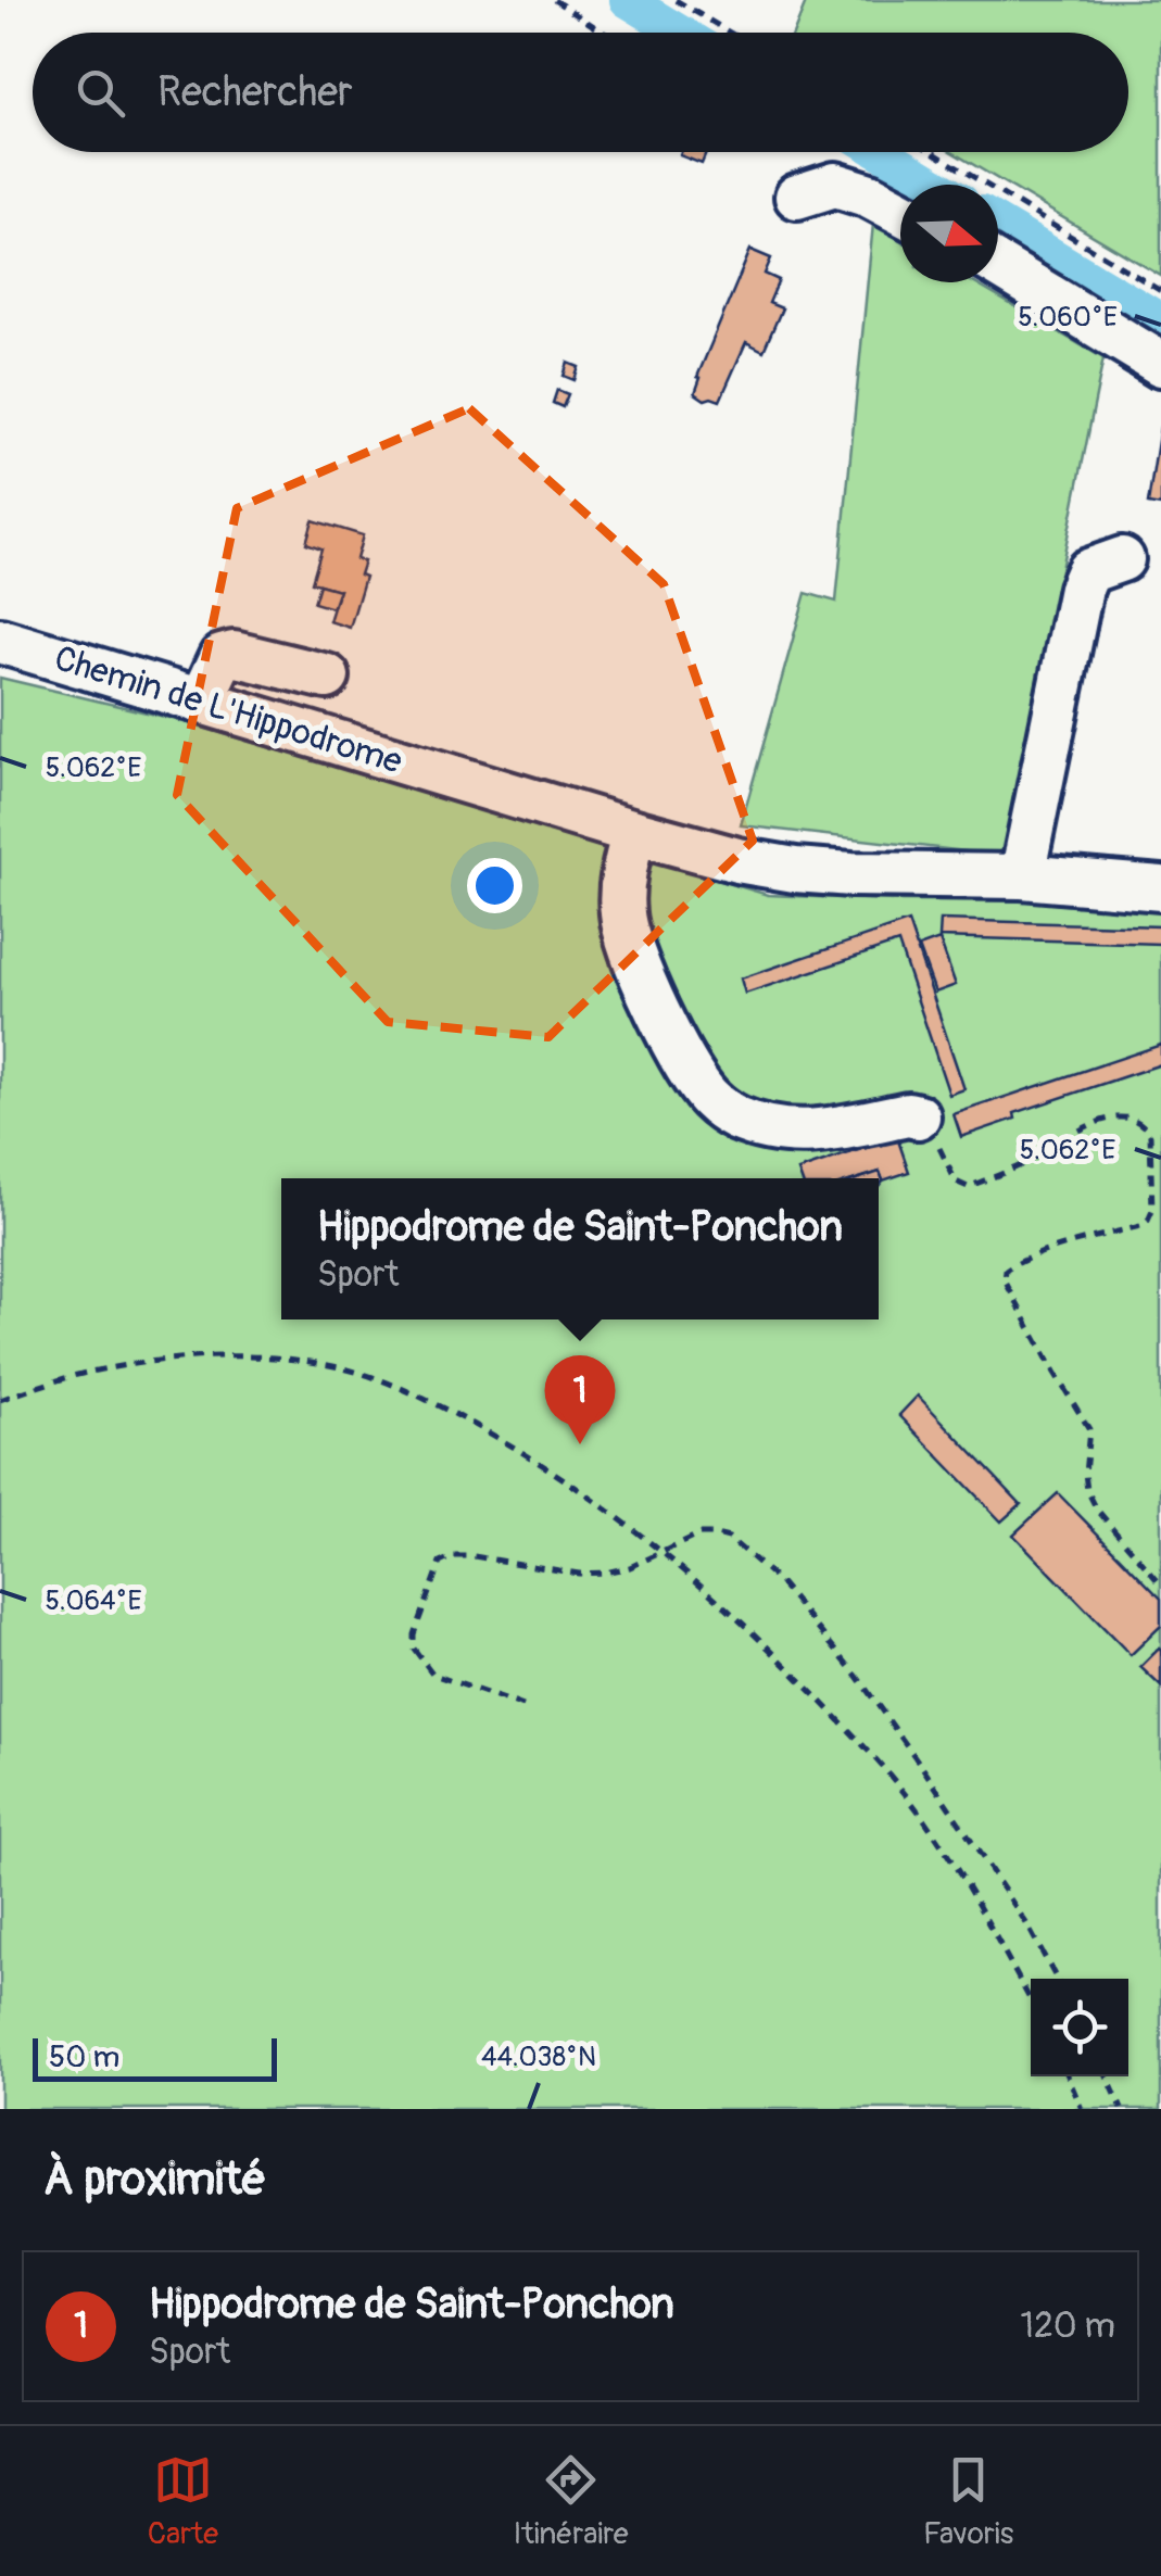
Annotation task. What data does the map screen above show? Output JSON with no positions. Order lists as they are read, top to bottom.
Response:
{
  "streets": {
    "street": ["Chemin de L'Hippodrome"]
  },
  "scale_bar": "50 m",
  "north": "right",
  "page": {
    "search": "Rechercher",
    "popup": ["Hippodrome de Saint-Ponchon", "Sport"],
    "pins": "1",
    "scale": "50 m",
    "heading": "À proximité",
    "list": [
      {
        "mark": "1",
        "name": "Hippodrome de Saint-Ponchon",
        "note": "Sport",
        "value": "120 m"
      }
    ],
    "nav": ["Carte", "Itinéraire", "Favoris"]
  },
  "coordinates": [
    "5.060°E",
    "5.062°E",
    "5.064°E",
    "44.038°N"
  ]
}
